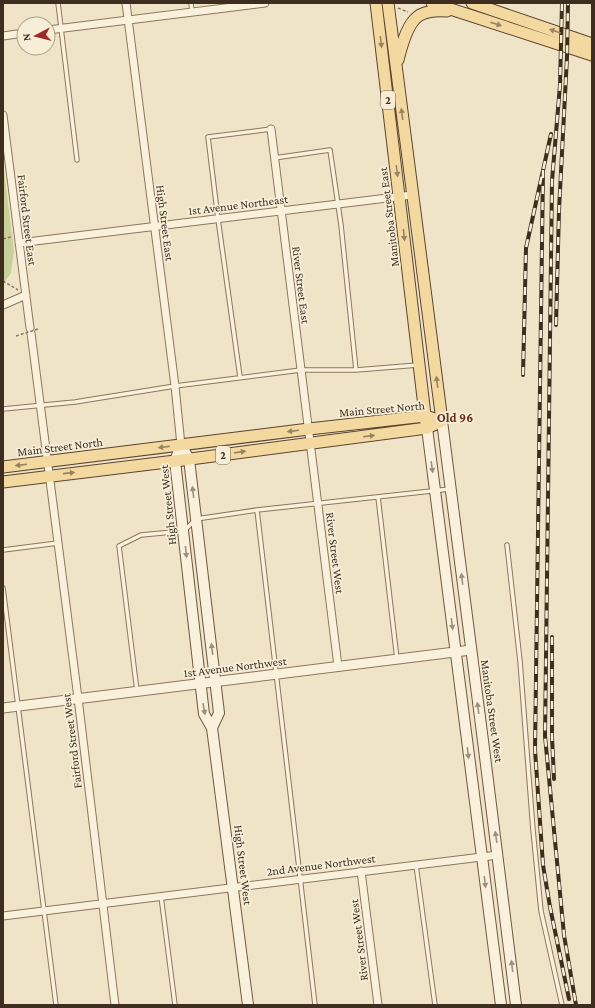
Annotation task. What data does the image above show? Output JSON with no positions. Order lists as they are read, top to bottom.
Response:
{
  "streets": {
    "main road": [
      "2",
      "Manitoba Street East",
      "Main Street North",
      "High Street West",
      "Manitoba Street West"
    ],
    "street": [
      "1st Avenue Northeast",
      "Fairford Street East",
      "High Street East",
      "River Street East",
      "River Street West",
      "1st Avenue Northwest",
      "Fairford Street West",
      "2nd Avenue Northwest"
    ]
  },
  "crossings": [
    ["2", "1st Avenue Northeast"],
    ["1st Avenue Northeast", "Manitoba Street East"],
    ["1st Avenue Northeast", "Fairford Street East"],
    ["1st Avenue Northeast", "High Street East"],
    ["1st Avenue Northeast", "River Street East"],
    ["Manitoba Street East", "Main Street North"],
    ["Fairford Street East", "Main Street North"],
    ["Fairford Street East", "Fairford Street West"],
    ["High Street East", "Main Street North"],
    ["High Street East", "High Street West"],
    ["River Street East", "Main Street North"],
    ["River Street East", "River Street West"],
    ["Main Street North", "High Street West"],
    ["Main Street North", "River Street West"],
    ["Main Street North", "Manitoba Street West"],
    ["Main Street North", "Fairford Street West"],
    ["High Street West", "1st Avenue Northwest"],
    ["High Street West", "2nd Avenue Northwest"],
    ["River Street West", "1st Avenue Northwest"],
    ["River Street West", "2nd Avenue Northwest"],
    ["1st Avenue Northwest", "Manitoba Street West"],
    ["1st Avenue Northwest", "Fairford Street West"],
    ["Manitoba Street West", "2nd Avenue Northwest"],
    ["Fairford Street West", "2nd Avenue Northwest"]
  ],
  "districts": ["Old 96"],
  "north": "left"
}
